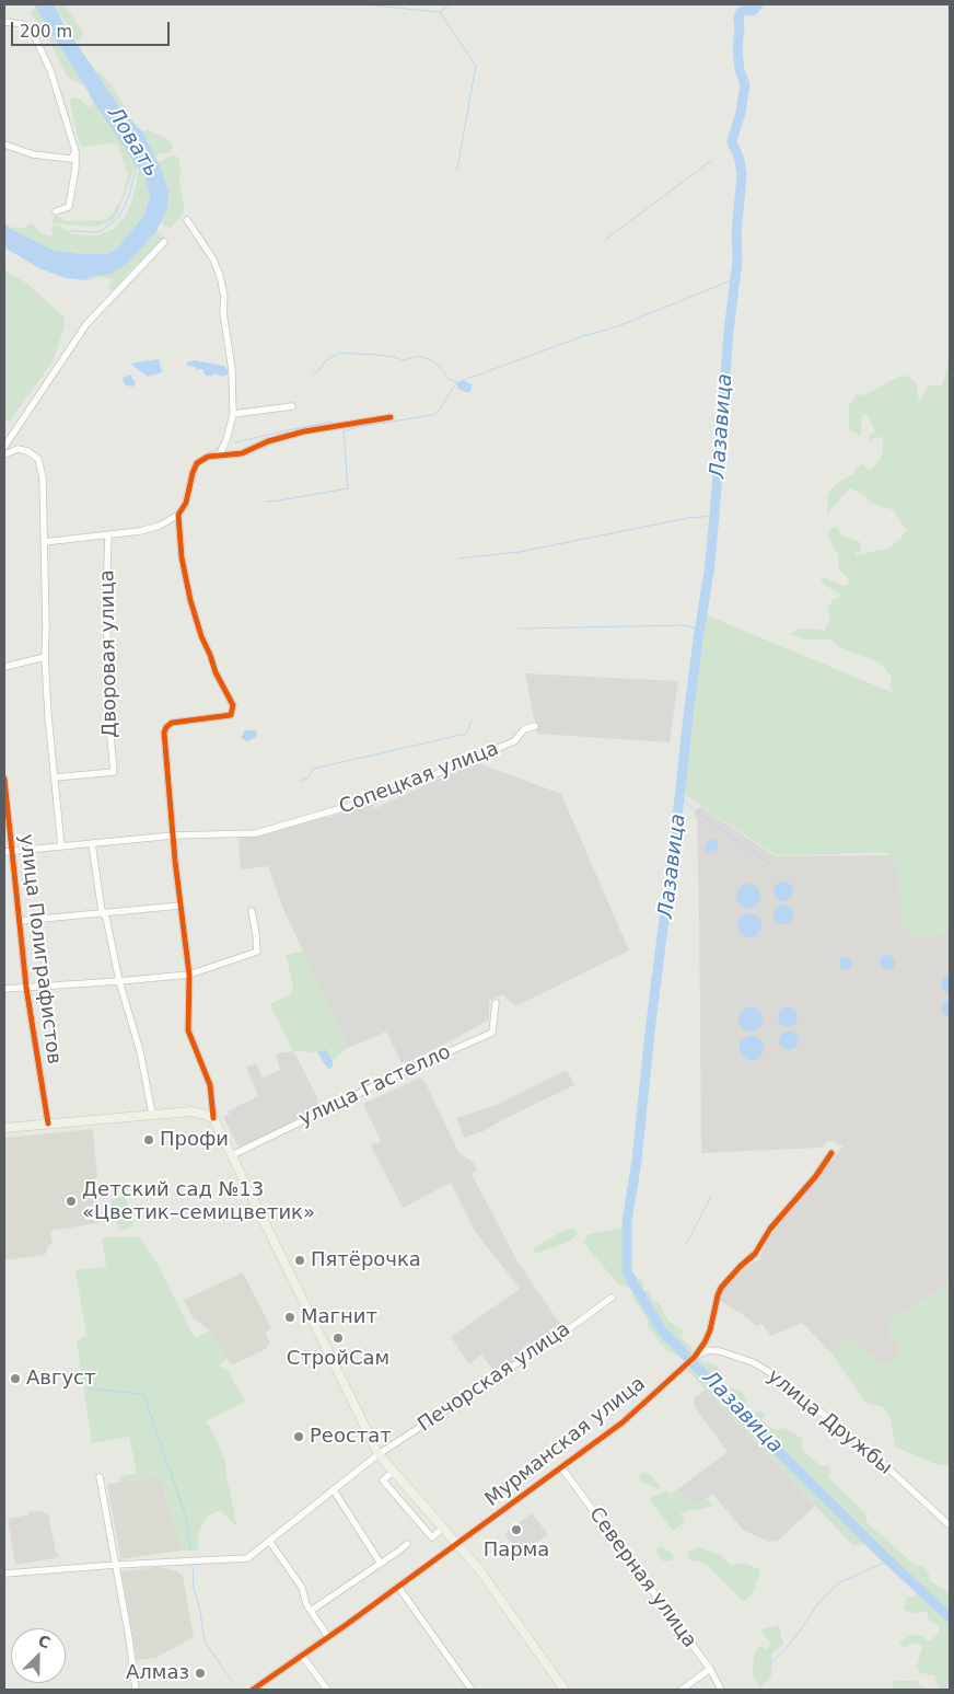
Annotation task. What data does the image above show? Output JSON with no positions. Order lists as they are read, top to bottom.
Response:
{
  "streets": {
    "street": [
      "Дворовая улица",
      "Сопецкая улица",
      "улица Полиграфистов",
      "улица Гастелло",
      "Печорская улица",
      "улица Дружбы",
      "Мурманская улица",
      "Северная улица"
    ]
  },
  "crossings": [
    ["Сопецкая улица", "улица Полиграфистов"],
    ["улица Дружбы", "Мурманская улица"],
    ["Мурманская улица", "Северная улица"]
  ],
  "water": ["Ловать", "Лазавица"],
  "places": [
    "Профи",
    "Детский сад №13 «Цветик–семицветик»",
    "Пятёрочка",
    "Магнит",
    "СтройСам",
    "Август",
    "Реостат",
    "Парма",
    "Алмаз"
  ],
  "scale_bar": "200 m",
  "north": "top right"
}
